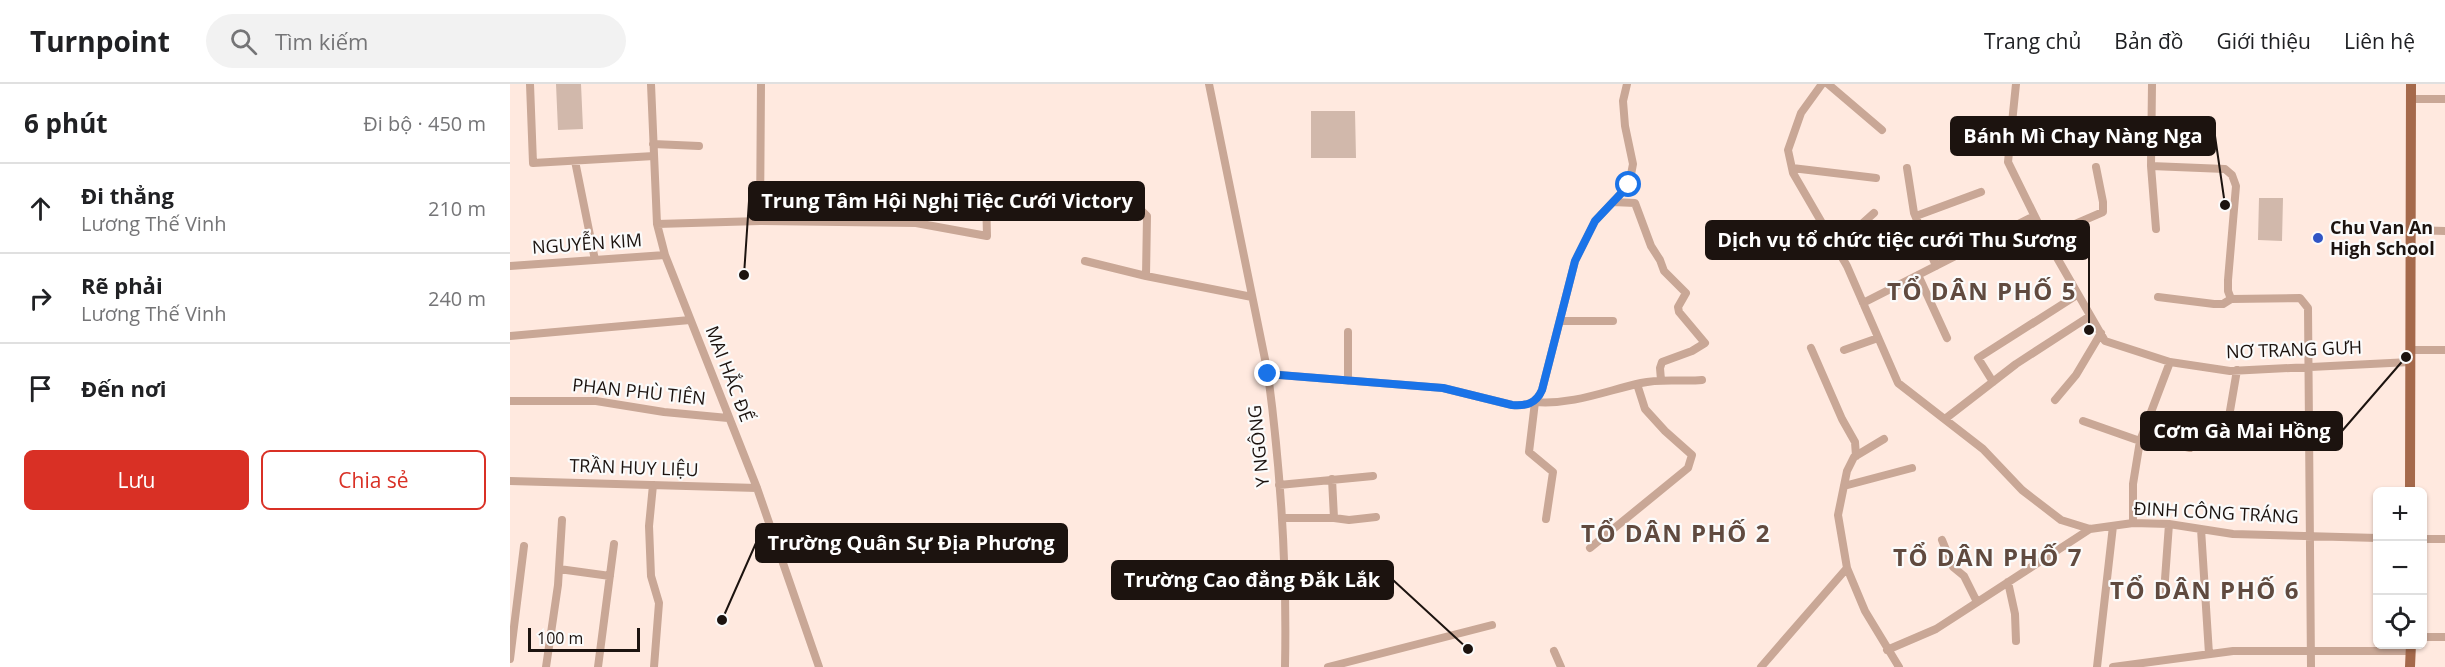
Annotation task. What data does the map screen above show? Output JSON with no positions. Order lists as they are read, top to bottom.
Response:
{
  "streets": {
    "street": [
      "NGUYỄN KIM",
      "NƠ TRANG GƯH",
      "MAI HẮC ĐẾ",
      "PHAN PHÙ TIÊN",
      "Y NGÔNG",
      "TRẦN HUY LIỆU",
      "ĐINH CÔNG TRÁNG"
    ]
  },
  "crossings": [
    ["NGUYỄN KIM", "MAI HẮC ĐẾ"],
    ["MAI HẮC ĐẾ", "PHAN PHÙ TIÊN"],
    ["MAI HẮC ĐẾ", "TRẦN HUY LIỆU"]
  ],
  "districts": [
    "TỔ DÂN PHỐ 5",
    "TỔ DÂN PHỐ 2",
    "TỔ DÂN PHỐ 7",
    "TỔ DÂN PHỐ 6"
  ],
  "places": [
    "Bánh Mì Chay Nàng Nga",
    "Chu Van An High School",
    "Trung Tâm Hội Nghị Tiệc Cưới Victory",
    "Dịch vụ tổ chức tiệc cưới Thu Sương",
    "Cơm Gà Mai Hồng",
    "Trường Quân Sự Địa Phương",
    "Trường Cao đẳng Đắk Lắk"
  ],
  "scale_bar": "100 m",
  "page": {
    "header": "Turnpoint",
    "search": "Tìm kiếm",
    "nav": [
      "Trang chủ",
      "Bản đồ",
      "Giới thiệu",
      "Liên hệ"
    ],
    "heading": ["6 phút", "Đi bộ · 450 m"],
    "list": [
      ["Đi thẳng", "Lương Thế Vinh", "210 m"],
      ["Rẽ phải", "Lương Thế Vinh", "240 m"],
      "Đến nơi"
    ],
    "buttons": ["Lưu", "Chia sẻ"],
    "map_buttons": ["+", "−"],
    "scale": "100 m"
  }
}
